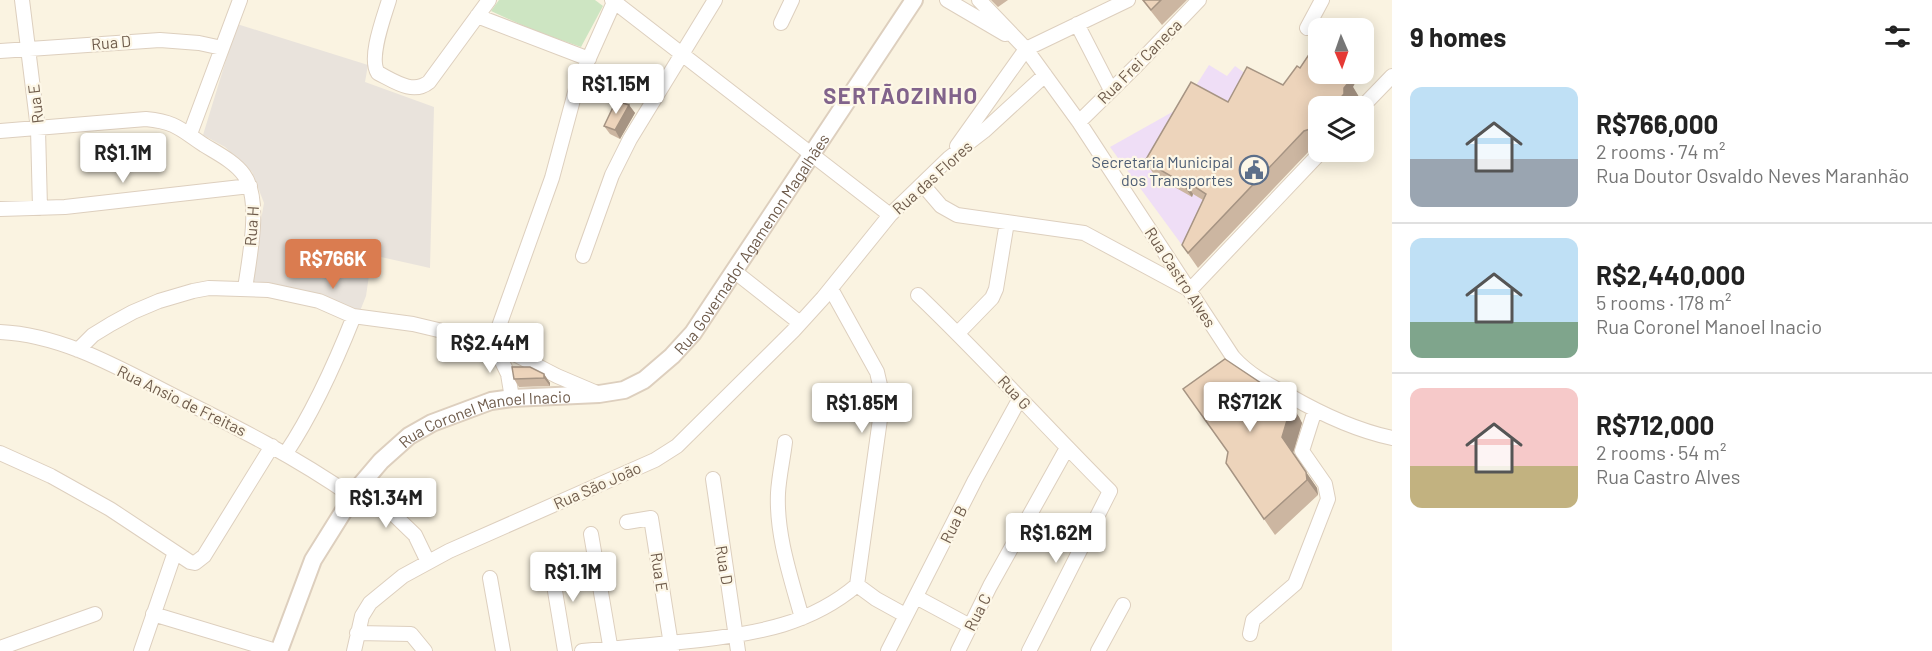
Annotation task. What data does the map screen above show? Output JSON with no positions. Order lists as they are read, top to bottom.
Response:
{
  "streets": {
    "street": [
      "Rua D",
      "Rua Frei Caneca",
      "Rua E",
      "Rua das Flores",
      "Rua H",
      "Rua Governador Agamenon Magalhães",
      "Rua Castro Alves",
      "Rua G",
      "Rua Ansio de Freitas",
      "Rua Coronel Manoel Inacio",
      "Rua São João",
      "Rua B",
      "Rua C"
    ]
  },
  "crossings": [
    ["Rua D", "Rua E"],
    ["Rua Frei Caneca", "Rua Castro Alves"],
    ["Rua E", "Rua H"],
    ["Rua das Flores", "Rua Castro Alves"],
    ["Rua das Flores", "Rua São João"],
    ["Rua Governador Agamenon Magalhães", "Rua Coronel Manoel Inacio"],
    ["Rua G", "Rua B"],
    ["Rua G", "Rua C"],
    ["Rua Ansio de Freitas", "Rua Coronel Manoel Inacio"],
    ["Rua Ansio de Freitas", "Rua São João"]
  ],
  "districts": ["SERTÃOZINHO"],
  "places": {
    "public building": ["Secretaria Municipal dos Transportes"]
  },
  "north": "bottom",
  "page": {
    "heading": "9 homes",
    "price": [
      "R$1.15M",
      "R$1.1M",
      "R$766K",
      "R$2.44M",
      "R$712K",
      "R$1.85M",
      "R$1.34M",
      "R$1.62M",
      "R$1.1M"
    ],
    "list": [
      {
        "name": "R$766,000",
        "note": "2 rooms · 74 m² · Rua Doutor Osvaldo Neves Maranhão"
      },
      {
        "name": "R$2,440,000",
        "note": "5 rooms · 178 m² · Rua Coronel Manoel Inacio"
      },
      {
        "name": "R$712,000",
        "note": "2 rooms · 54 m² · Rua Castro Alves"
      }
    ]
  }
}
